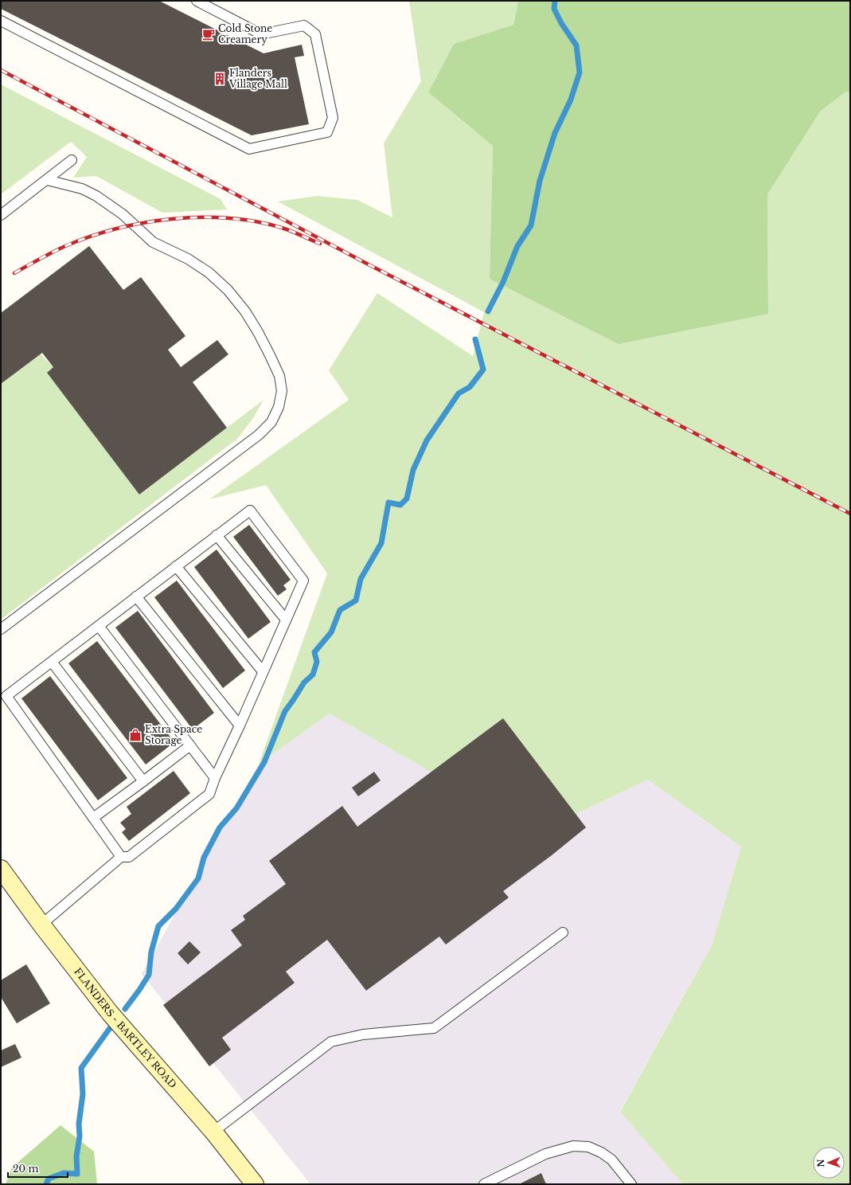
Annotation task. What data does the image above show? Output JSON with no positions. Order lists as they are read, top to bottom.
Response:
{
  "streets": {
    "main road": ["FLANDERS - BARTLEY ROAD"]
  },
  "places": {
    "cafe": ["Cold Stone Creamery"],
    "building": ["Flanders Village Mall"],
    "shop": ["Extra Space Storage"]
  },
  "scale_bar": "20 m",
  "north": "left"
}
